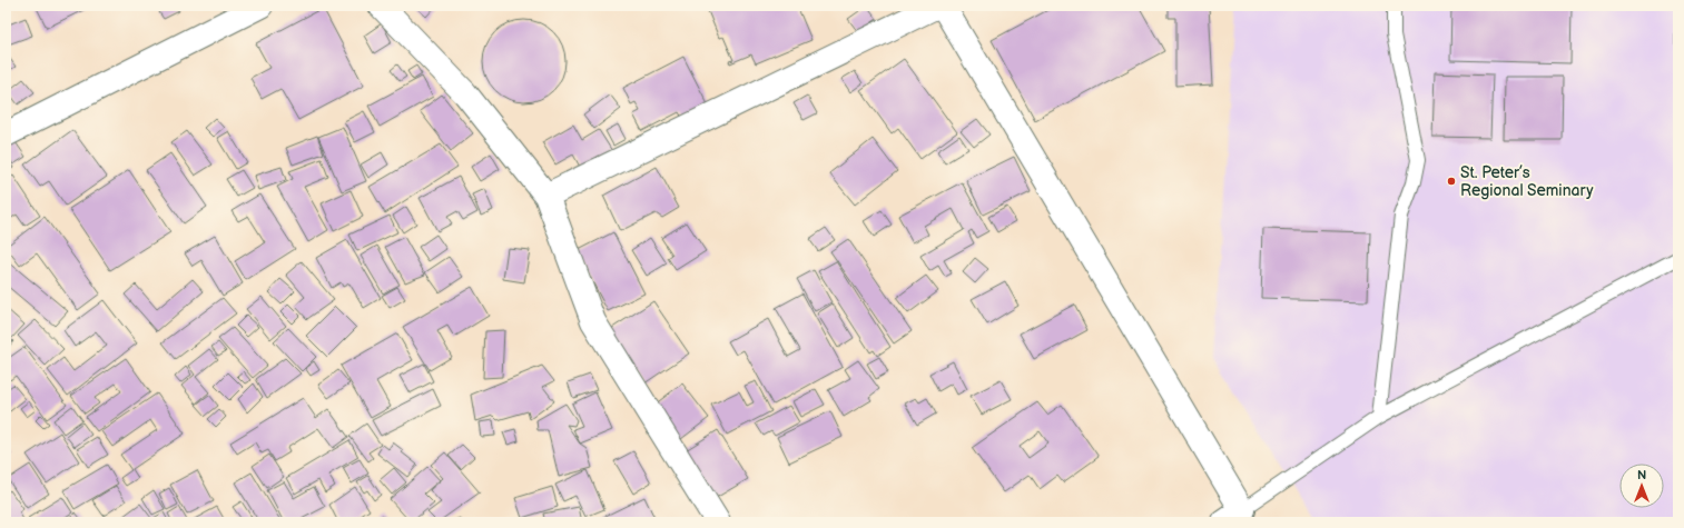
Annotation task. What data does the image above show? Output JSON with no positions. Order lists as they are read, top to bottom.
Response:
{
  "places": ["St. Peter’s Regional Seminary"],
  "north": "top"
}
